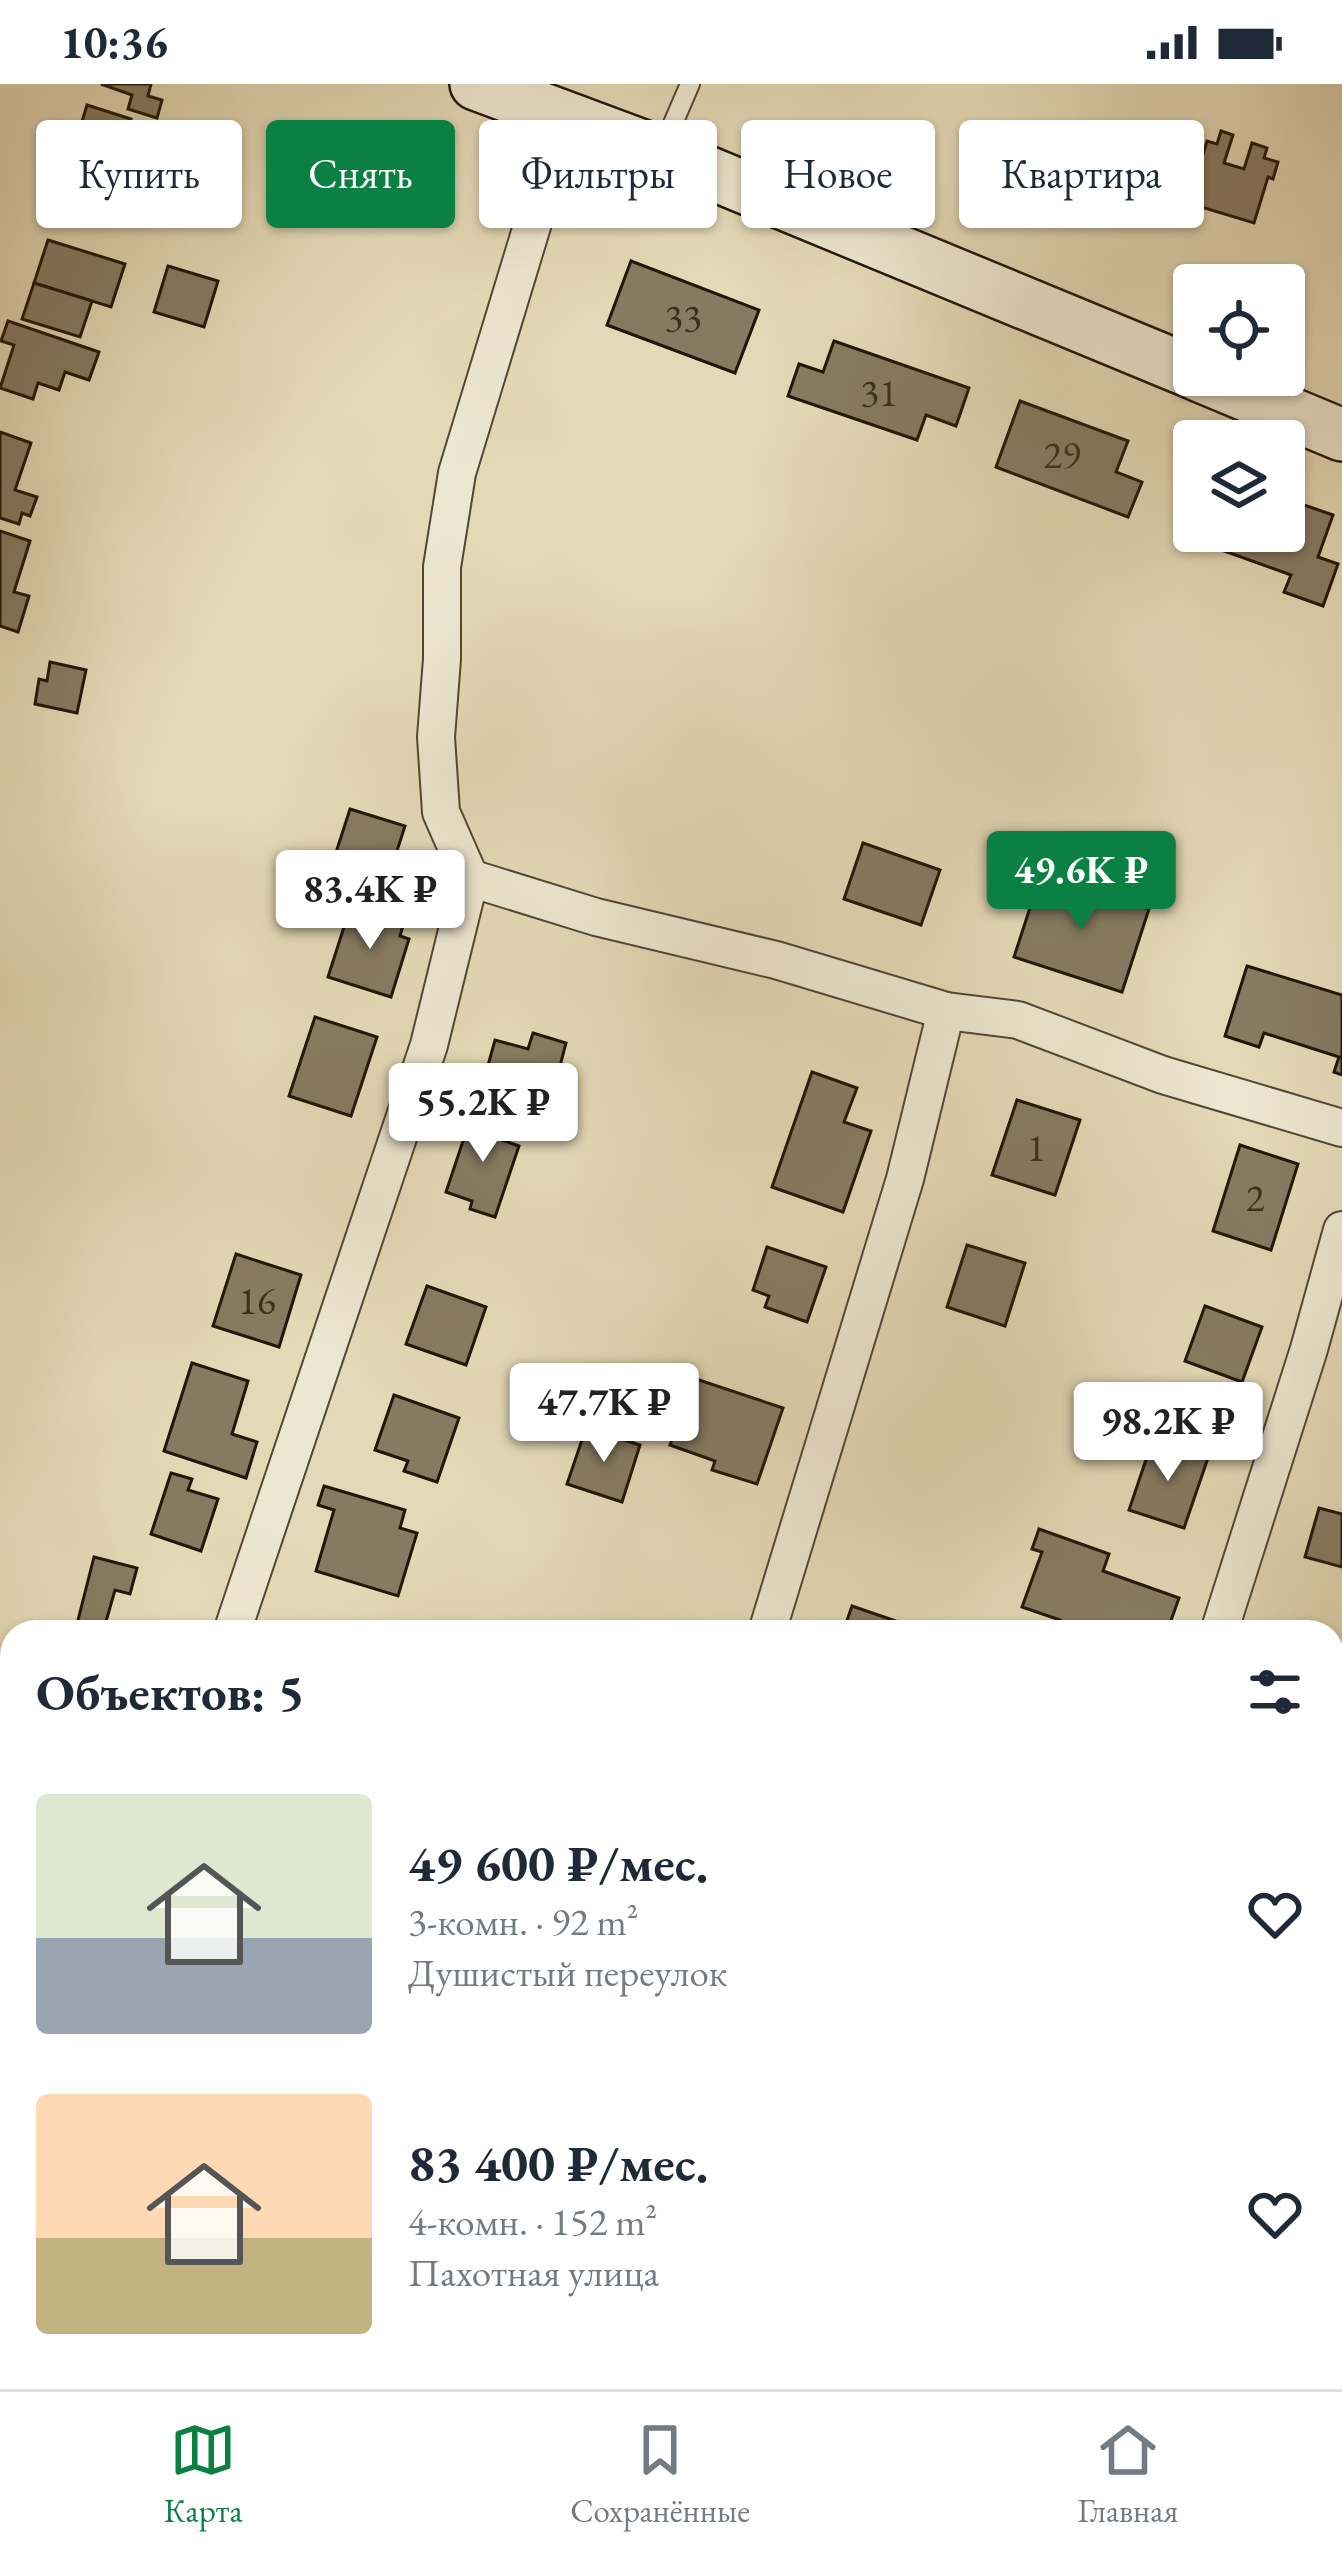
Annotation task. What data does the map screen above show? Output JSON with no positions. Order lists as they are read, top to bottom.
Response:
{
  "house_numbers": [
    "33",
    "31",
    "29",
    "1",
    "2",
    "16"
  ],
  "page": {
    "status": "10:36",
    "chip": [
      "Купить",
      "Снять",
      "Фильтры",
      "Новое",
      "Квартира"
    ],
    "price": [
      "49.6K ₽",
      "83.4K ₽",
      "55.2K ₽",
      "47.7K ₽",
      "98.2K ₽"
    ],
    "heading": "Объектов: 5",
    "list": [
      {
        "name": "49 600 ₽/мес.",
        "note": "3-комн. · 92 m² · Душистый переулок"
      },
      {
        "name": "83 400 ₽/мес.",
        "note": "4-комн. · 152 m² · Пахотная улица"
      }
    ],
    "tabs": ["Карта", "Сохранённые", "Главная"]
  }
}
